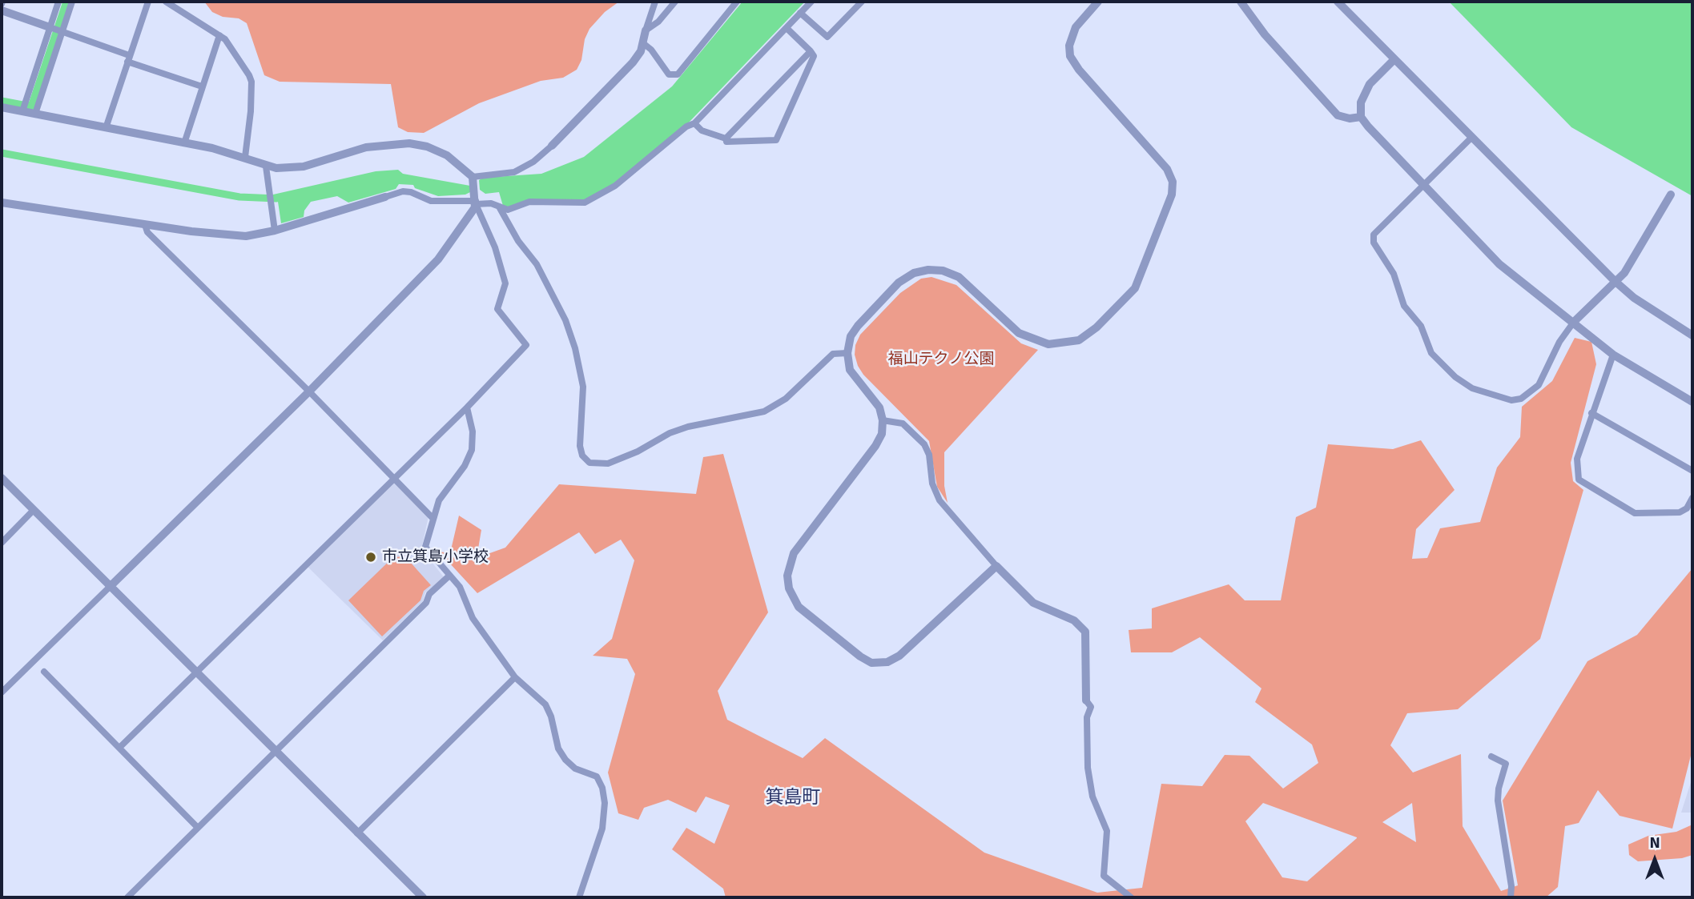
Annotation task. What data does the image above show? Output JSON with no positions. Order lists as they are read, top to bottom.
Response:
{
  "districts": ["箕島町"],
  "parks": ["福山テクノ公園"],
  "places": ["市立箕島小学校"],
  "north": "top"
}
